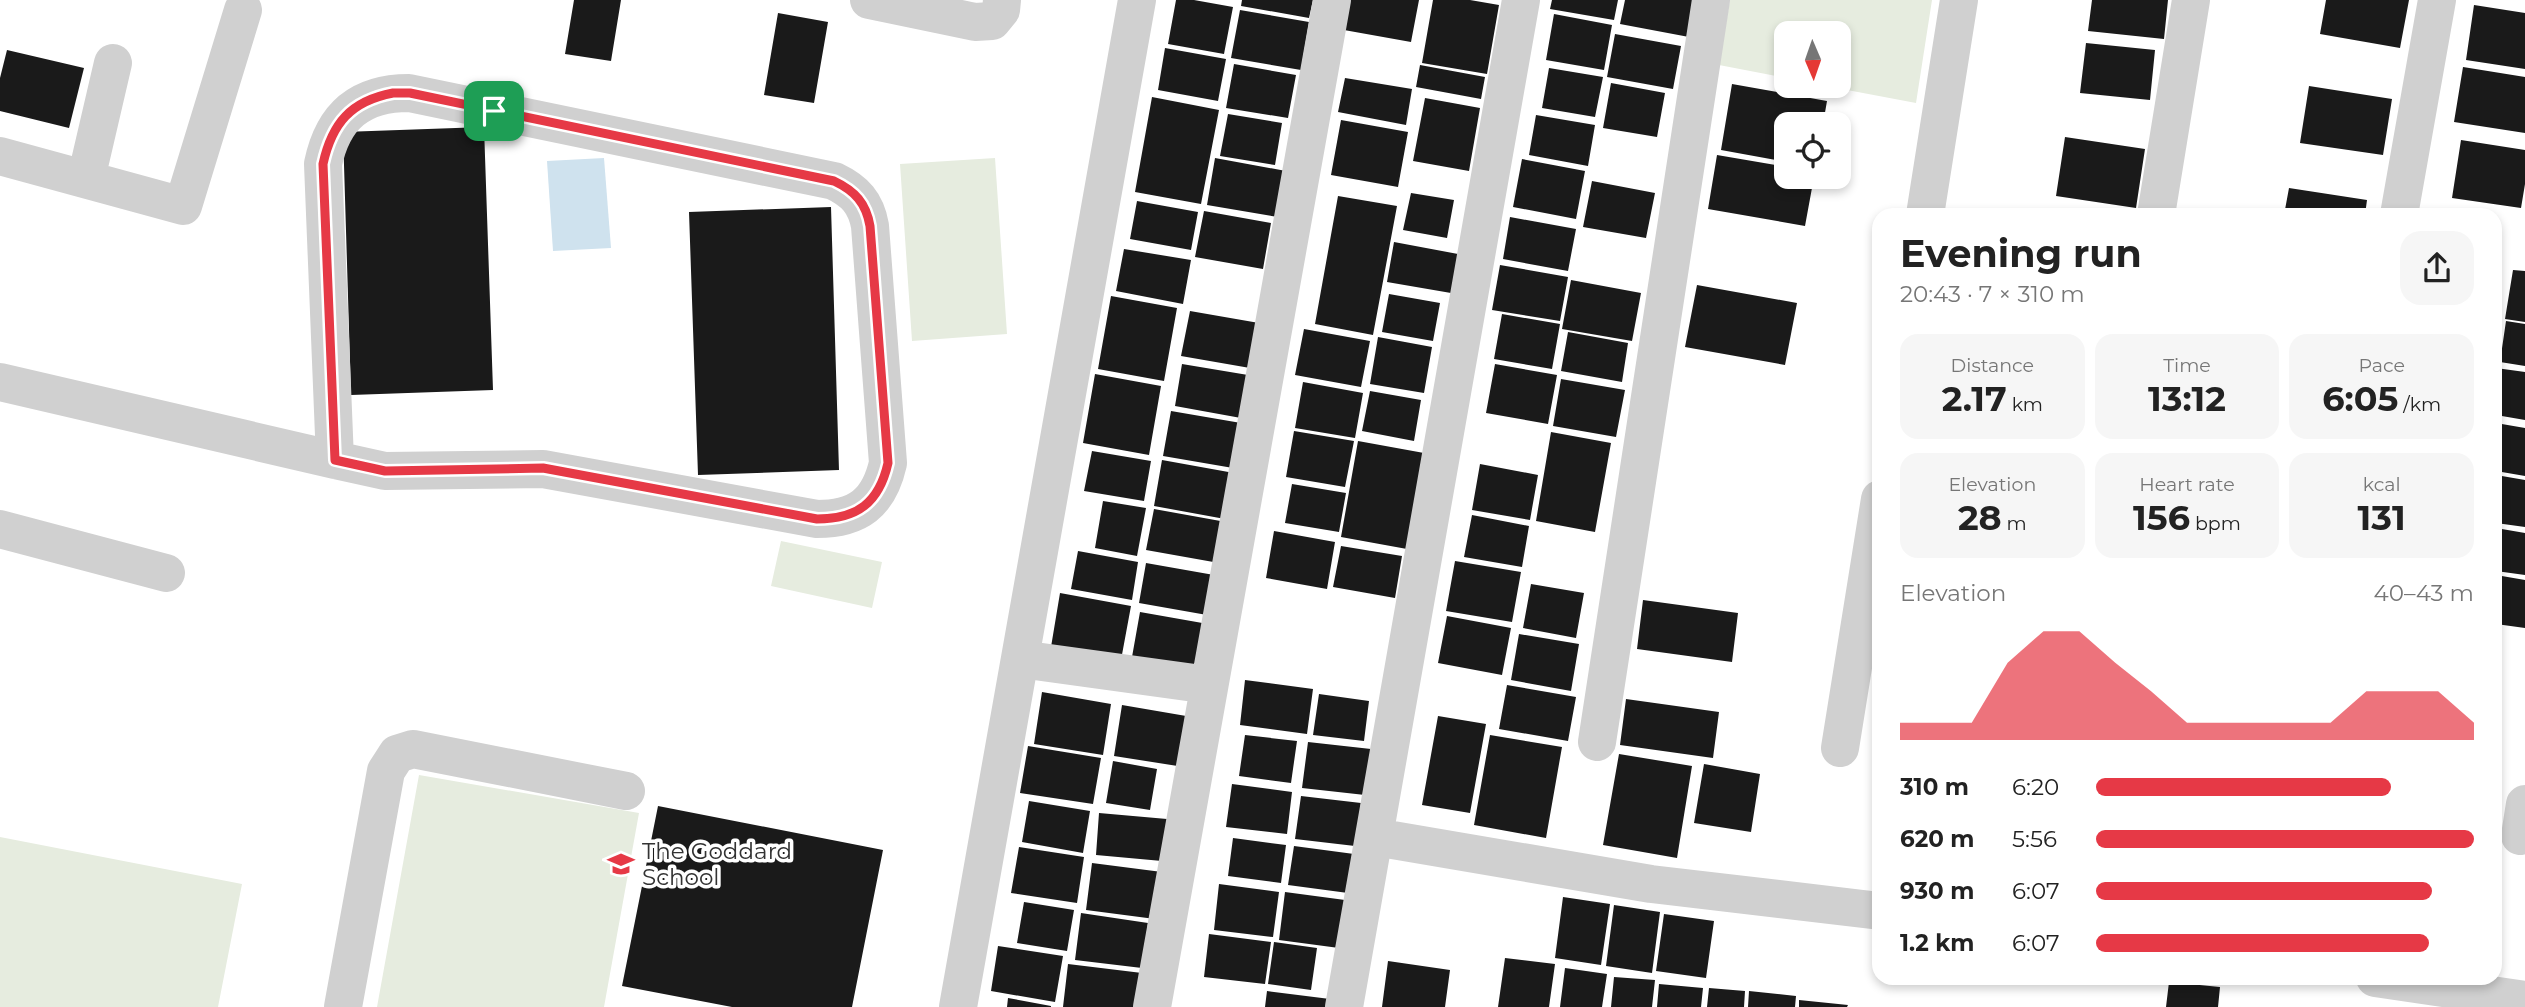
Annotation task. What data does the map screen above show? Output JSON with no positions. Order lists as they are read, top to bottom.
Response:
{
  "places": {
    "school or university": ["The Goddard School"]
  },
  "north": "bottom",
  "page": {
    "heading": ["Evening run", "20:43 · 7 × 310 m"],
    "stats": [
      ["Distance", "2.17 km"],
      ["Time", "13:12"],
      ["Pace", "6:05 /km"],
      ["Elevation", "28 m"],
      ["Heart rate", "156 bpm"],
      ["kcal", "131"]
    ],
    "chart": ["Elevation", "40–43 m"],
    "list": [
      {
        "name": "310 m",
        "note": "6:20"
      },
      {
        "name": "620 m",
        "note": "5:56"
      },
      {
        "name": "930 m",
        "note": "6:07"
      },
      {
        "name": "1.2 km",
        "note": "6:07"
      }
    ]
  }
}
